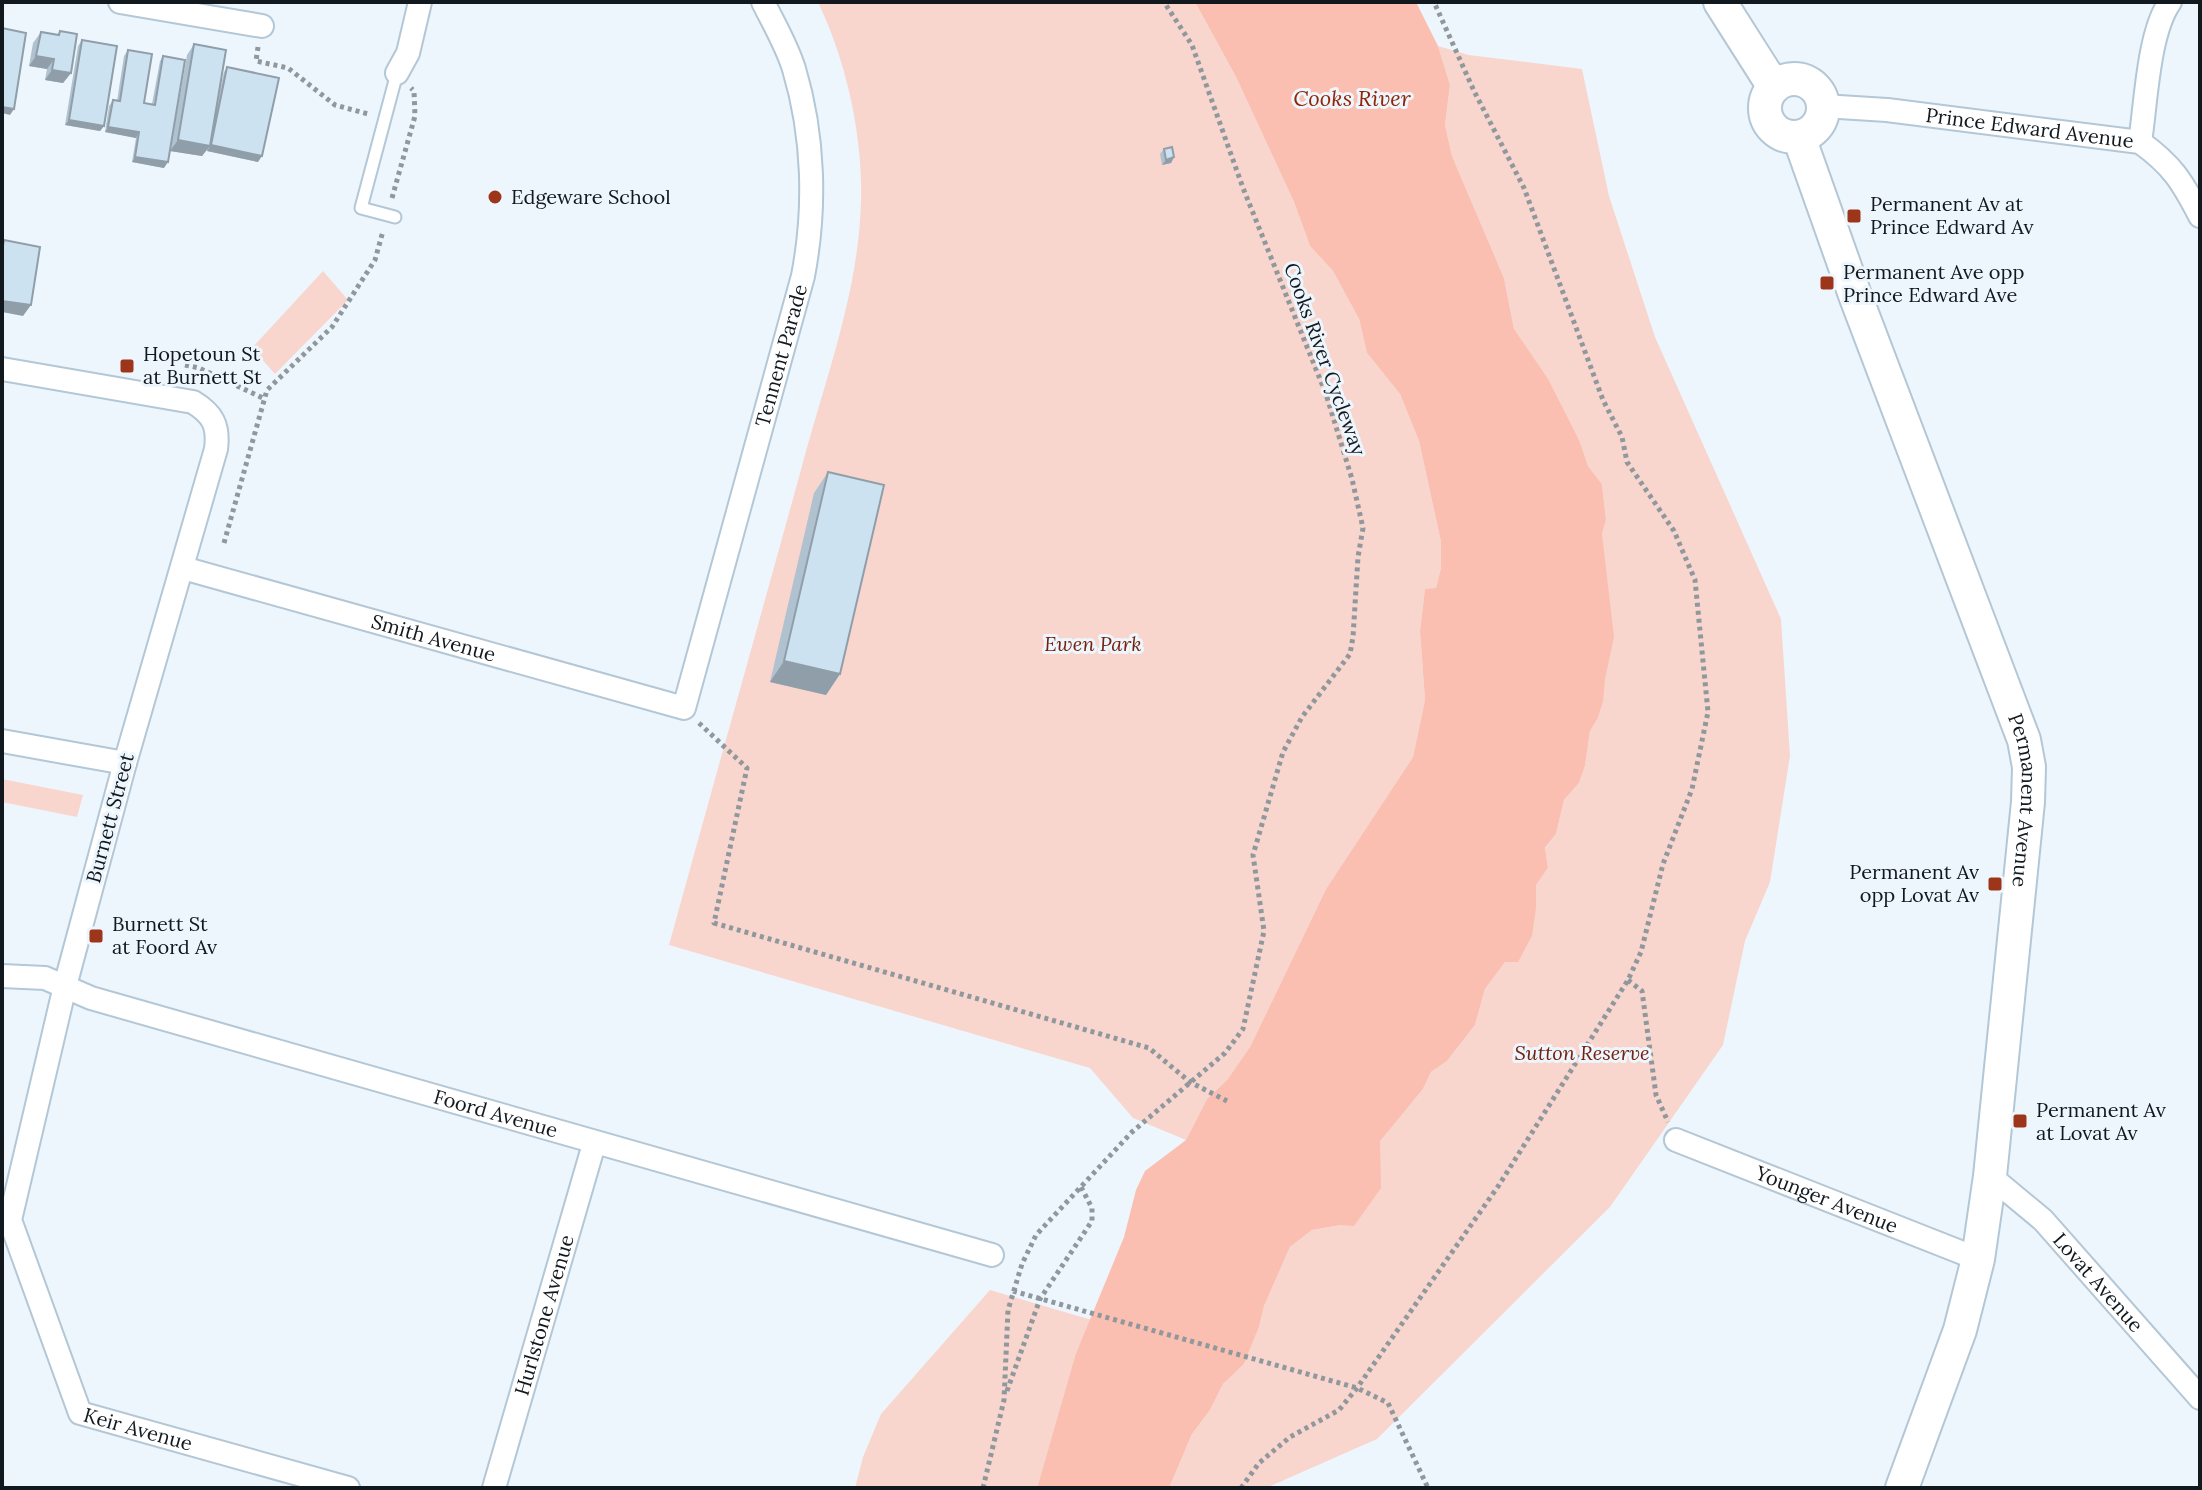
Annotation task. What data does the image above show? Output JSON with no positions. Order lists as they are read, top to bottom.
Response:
{
  "streets": {
    "main road": ["Permanent Avenue"],
    "street": [
      "Prince Edward Avenue",
      "Tennent Parade",
      "Smith Avenue",
      "Burnett Street",
      "Foord Avenue",
      "Younger Avenue",
      "Lovat Avenue",
      "Hurlstone Avenue",
      "Keir Avenue"
    ],
    "path": ["Cooks River Cycleway"]
  },
  "crossings": [
    ["Prince Edward Avenue", "Permanent Avenue"],
    ["Tennent Parade", "Smith Avenue"],
    ["Smith Avenue", "Burnett Street"],
    ["Permanent Avenue", "Younger Avenue"],
    ["Permanent Avenue", "Lovat Avenue"],
    ["Burnett Street", "Foord Avenue"],
    ["Burnett Street", "Keir Avenue"],
    ["Foord Avenue", "Hurlstone Avenue"]
  ],
  "water": ["Cooks River"],
  "parks": ["Ewen Park", "Sutton Reserve"],
  "places": {
    "other": ["Edgeware School"],
    "transit": [
      "Permanent Av at Prince Edward Av",
      "Permanent Ave opp Prince Edward Ave",
      "Hopetoun St at Burnett St",
      "Permanent Av opp Lovat Av",
      "Burnett St at Foord Av",
      "Permanent Av at Lovat Av"
    ]
  }
}
